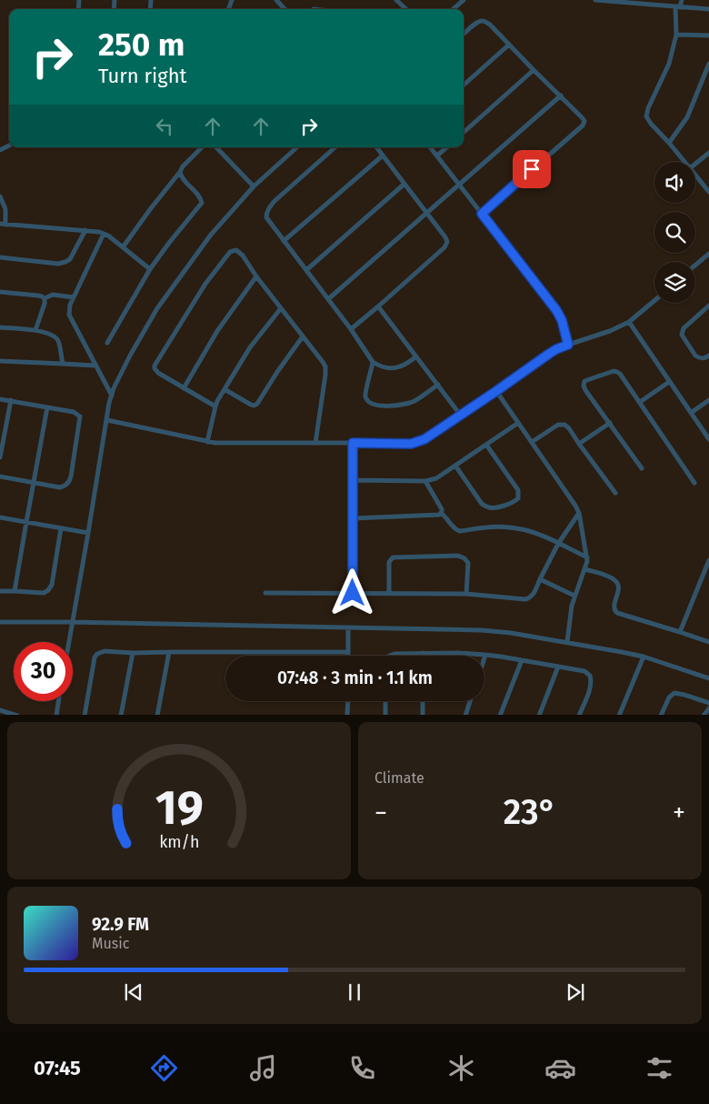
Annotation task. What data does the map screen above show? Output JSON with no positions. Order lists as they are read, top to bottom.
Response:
{
  "page": {
    "turn": ["250 m", "Turn right"],
    "limit": "30",
    "trip": "07:48 · 3 min · 1.1 km",
    "tile": "Climate",
    "heat": ["−", "23°", "+"],
    "song": ["92.9 FM", "Music"],
    "tabs": "07:45",
    "gauge": ["19", "km/h"]
  }
}
